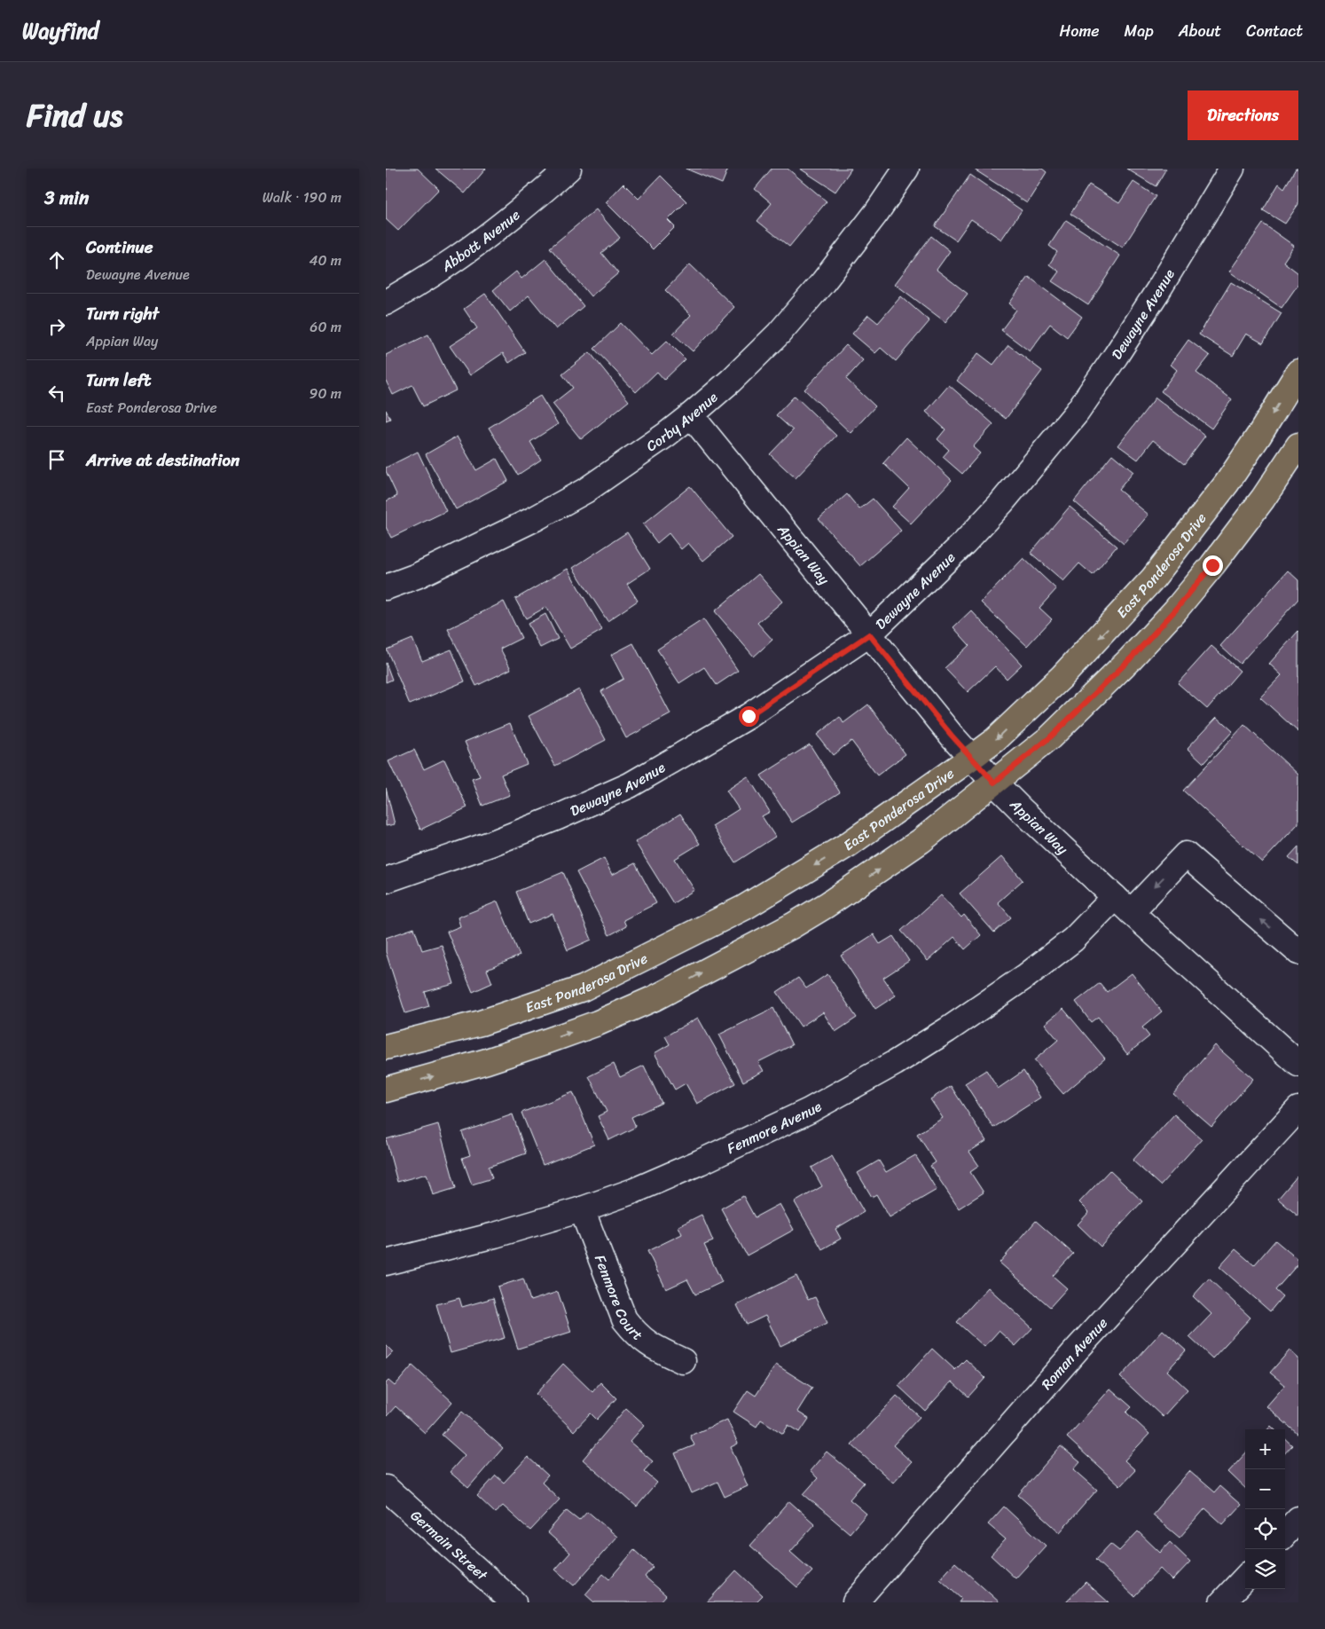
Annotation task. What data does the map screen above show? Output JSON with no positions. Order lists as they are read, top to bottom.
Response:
{
  "streets": {
    "main road": ["East Ponderosa Drive"],
    "street": [
      "Abbott Avenue",
      "Dewayne Avenue",
      "Corby Avenue",
      "Appian Way",
      "Fenmore Avenue",
      "Fenmore Court",
      "Roman Avenue",
      "Germain Street"
    ]
  },
  "crossings": [
    ["Dewayne Avenue", "Appian Way"],
    ["Corby Avenue", "Appian Way"],
    ["Appian Way", "East Ponderosa Drive"],
    ["Appian Way", "Fenmore Avenue"],
    ["Fenmore Avenue", "Fenmore Court"]
  ],
  "page": {
    "header": "Wayfind",
    "nav": [
      "Home",
      "Map",
      "About",
      "Contact"
    ],
    "title": "Find us",
    "buttons": "Directions",
    "heading": ["3 min", "Walk · 190 m"],
    "list": [
      ["Continue", "Dewayne Avenue", "40 m"],
      ["Turn right", "Appian Way", "60 m"],
      ["Turn left", "East Ponderosa Drive", "90 m"],
      "Arrive at destination"
    ],
    "map_buttons": ["+", "−"]
  }
}
